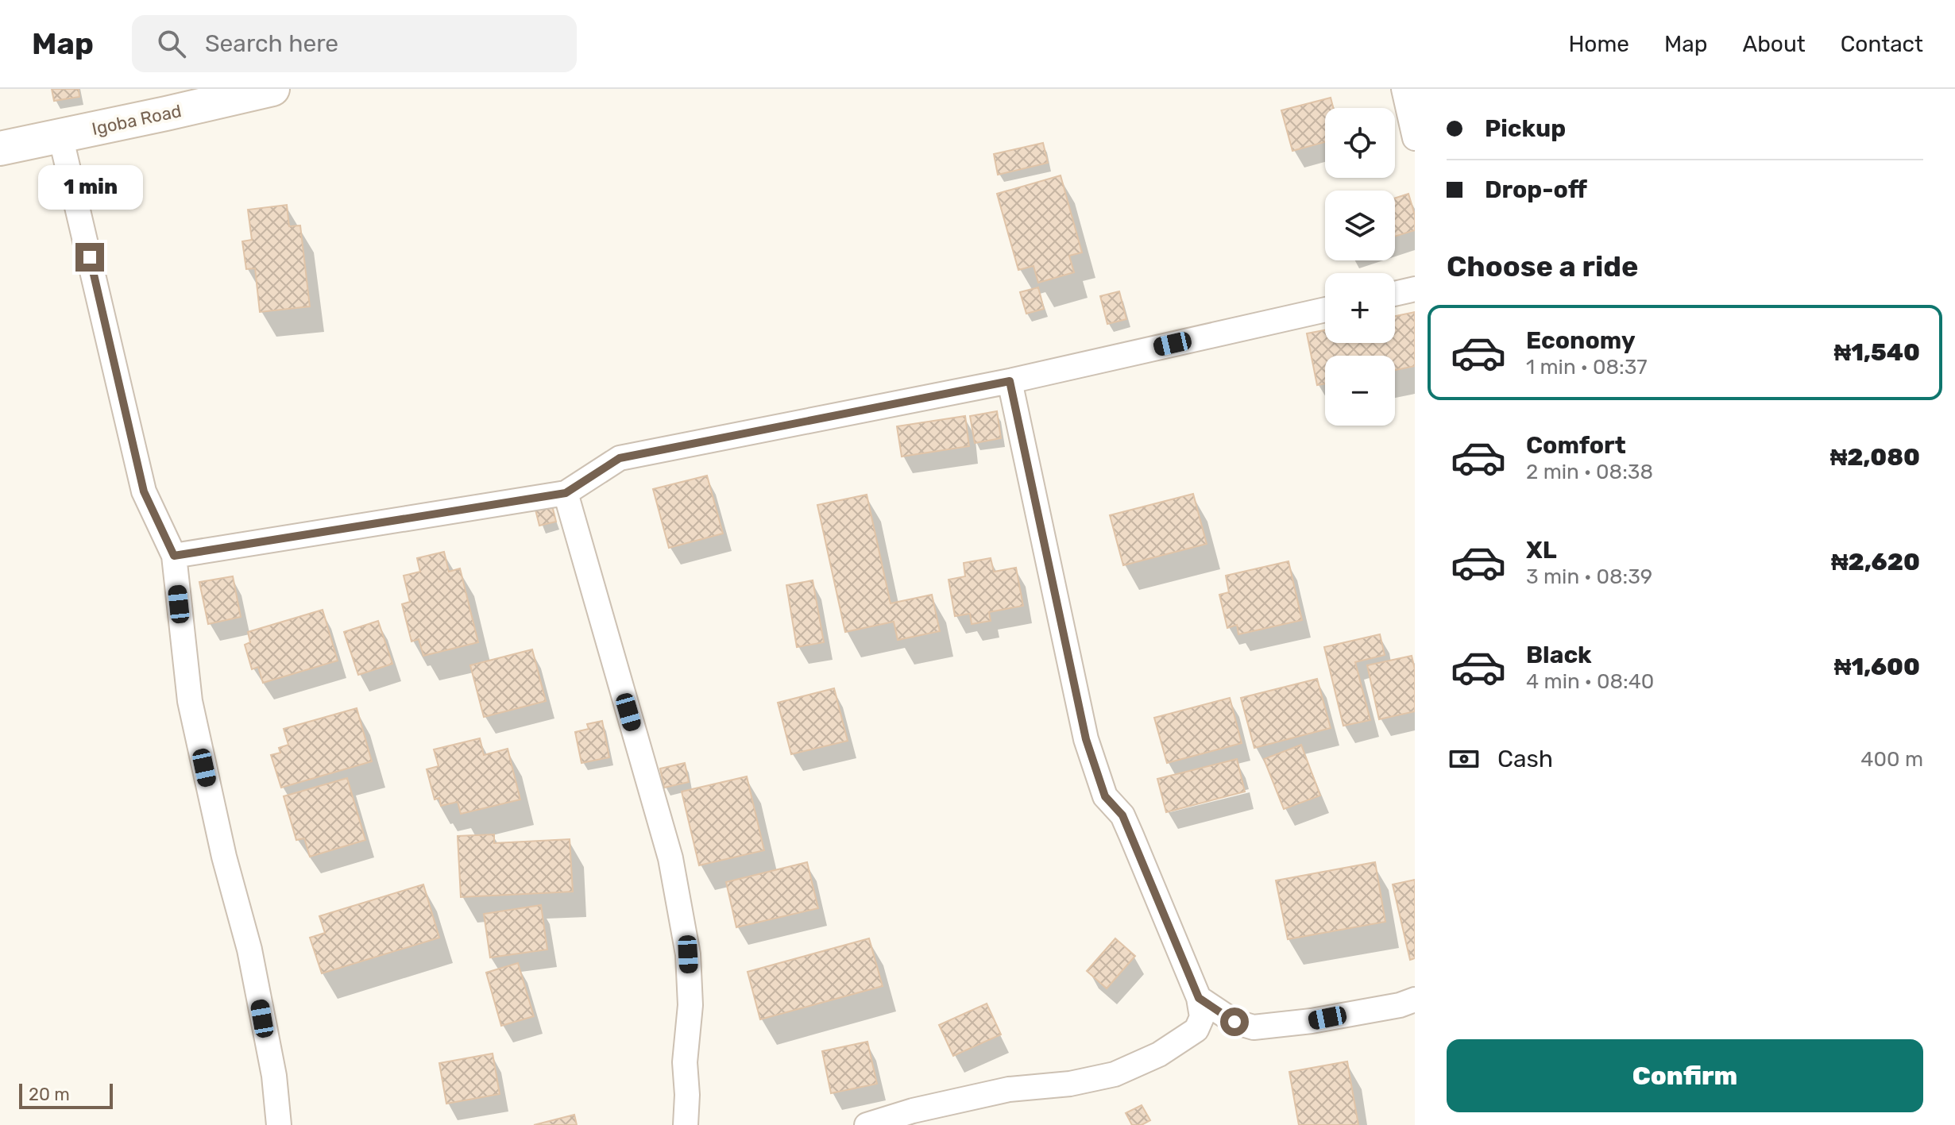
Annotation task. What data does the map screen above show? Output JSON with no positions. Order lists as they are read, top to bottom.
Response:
{
  "streets": {
    "street": ["Igoba Road"]
  },
  "scale_bar": "20 m",
  "page": {
    "header": "Map",
    "search": "Search here",
    "nav": [
      "Home",
      "Map",
      "About",
      "Contact"
    ],
    "banner": ["Pickup", "Drop-off"],
    "map_buttons": ["+", "−"],
    "bubble": "1 min",
    "heading": "Choose a ride",
    "list": [
      {
        "name": "Economy",
        "note": "1 min · 08:37",
        "value": "₦1,540"
      },
      {
        "name": "Comfort",
        "note": "2 min · 08:38",
        "value": "₦2,080"
      },
      {
        "name": "XL",
        "note": "3 min · 08:39",
        "value": "₦2,620"
      },
      {
        "name": "Black",
        "note": "4 min · 08:40",
        "value": "₦1,600"
      }
    ],
    "pay": ["Cash", "400 m"],
    "buttons": "Confirm",
    "scale": "20 m"
  }
}
